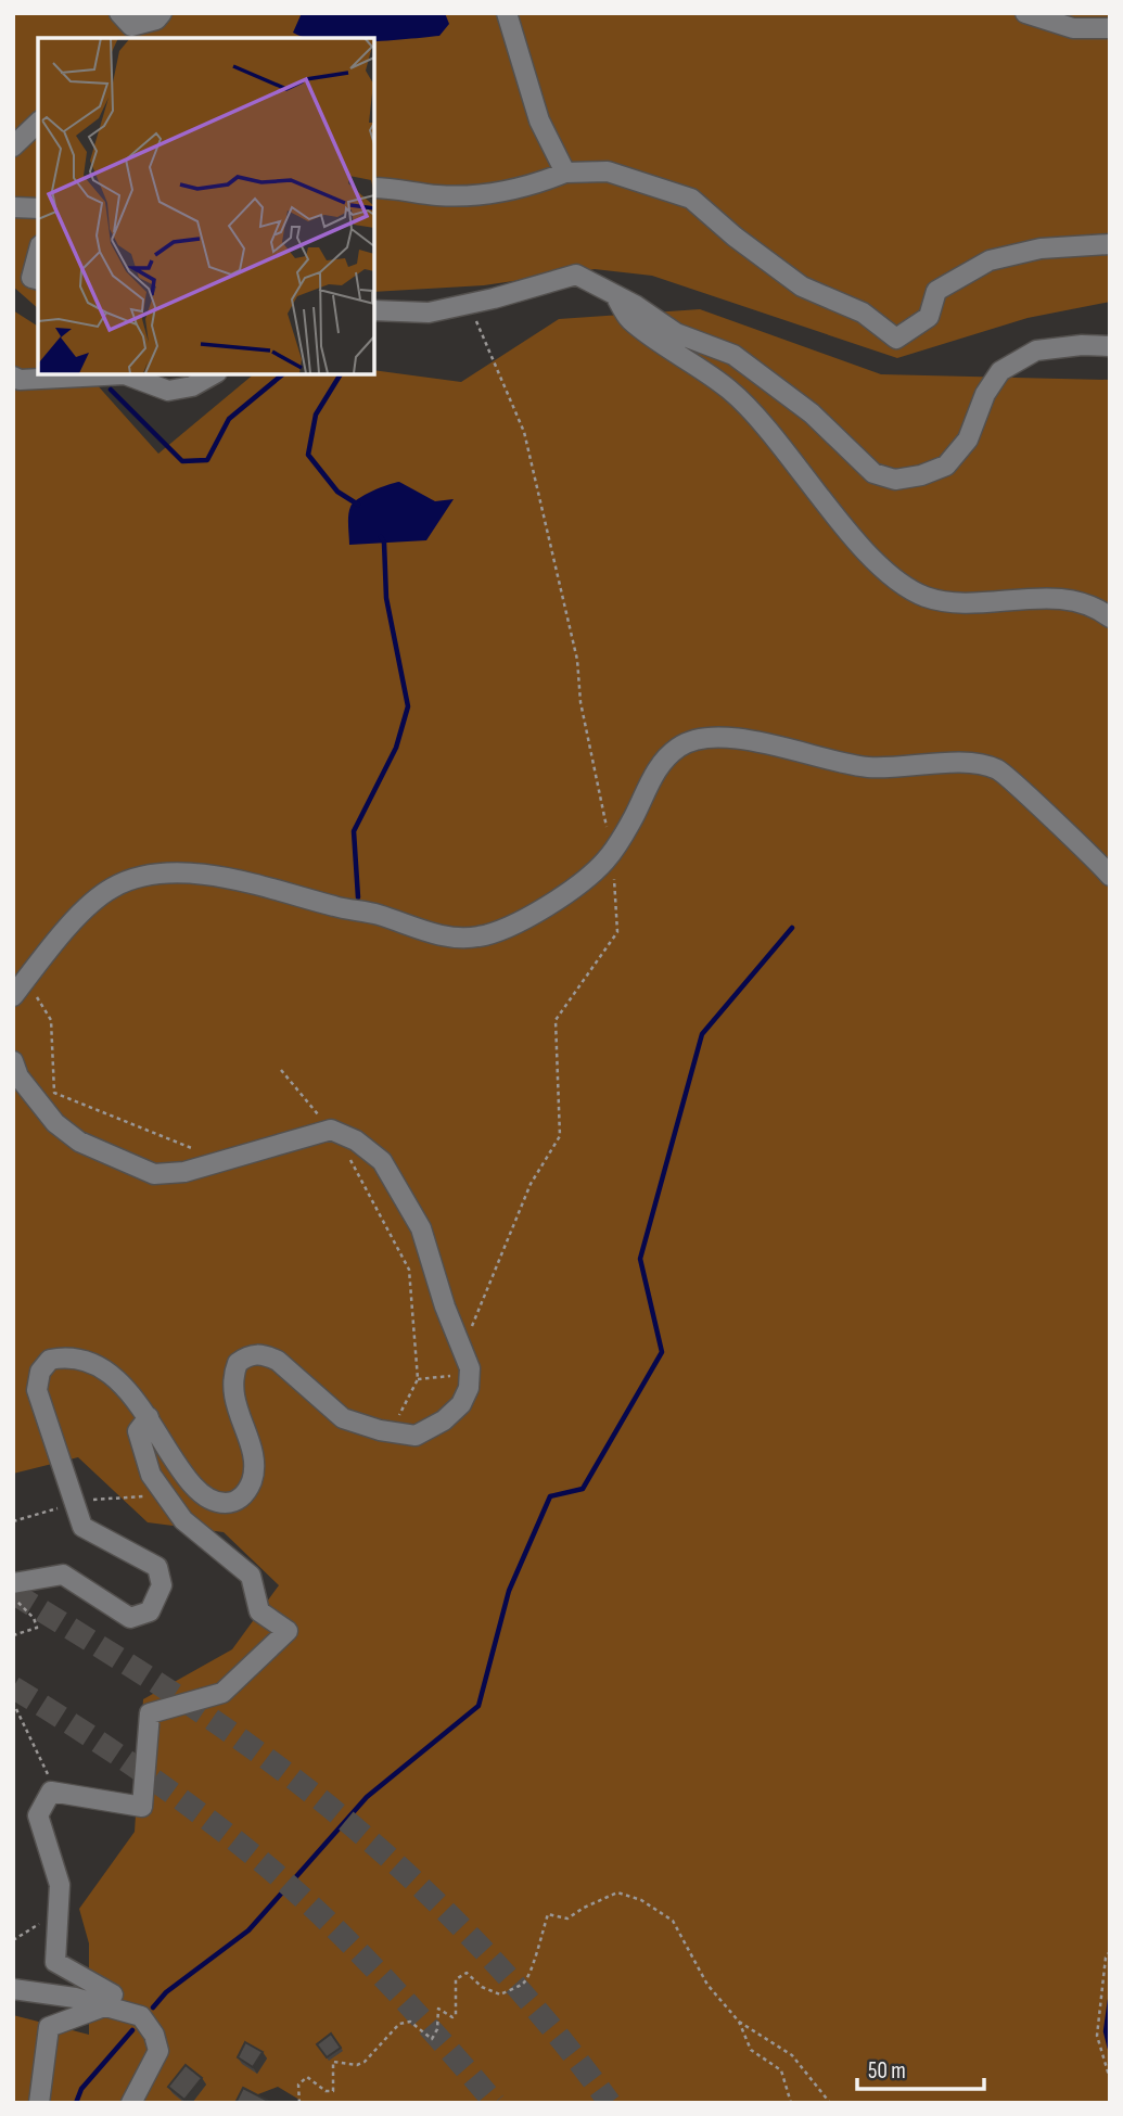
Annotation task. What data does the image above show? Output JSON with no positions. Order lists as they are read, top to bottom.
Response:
{
  "scale_bar": "50 m"
}
